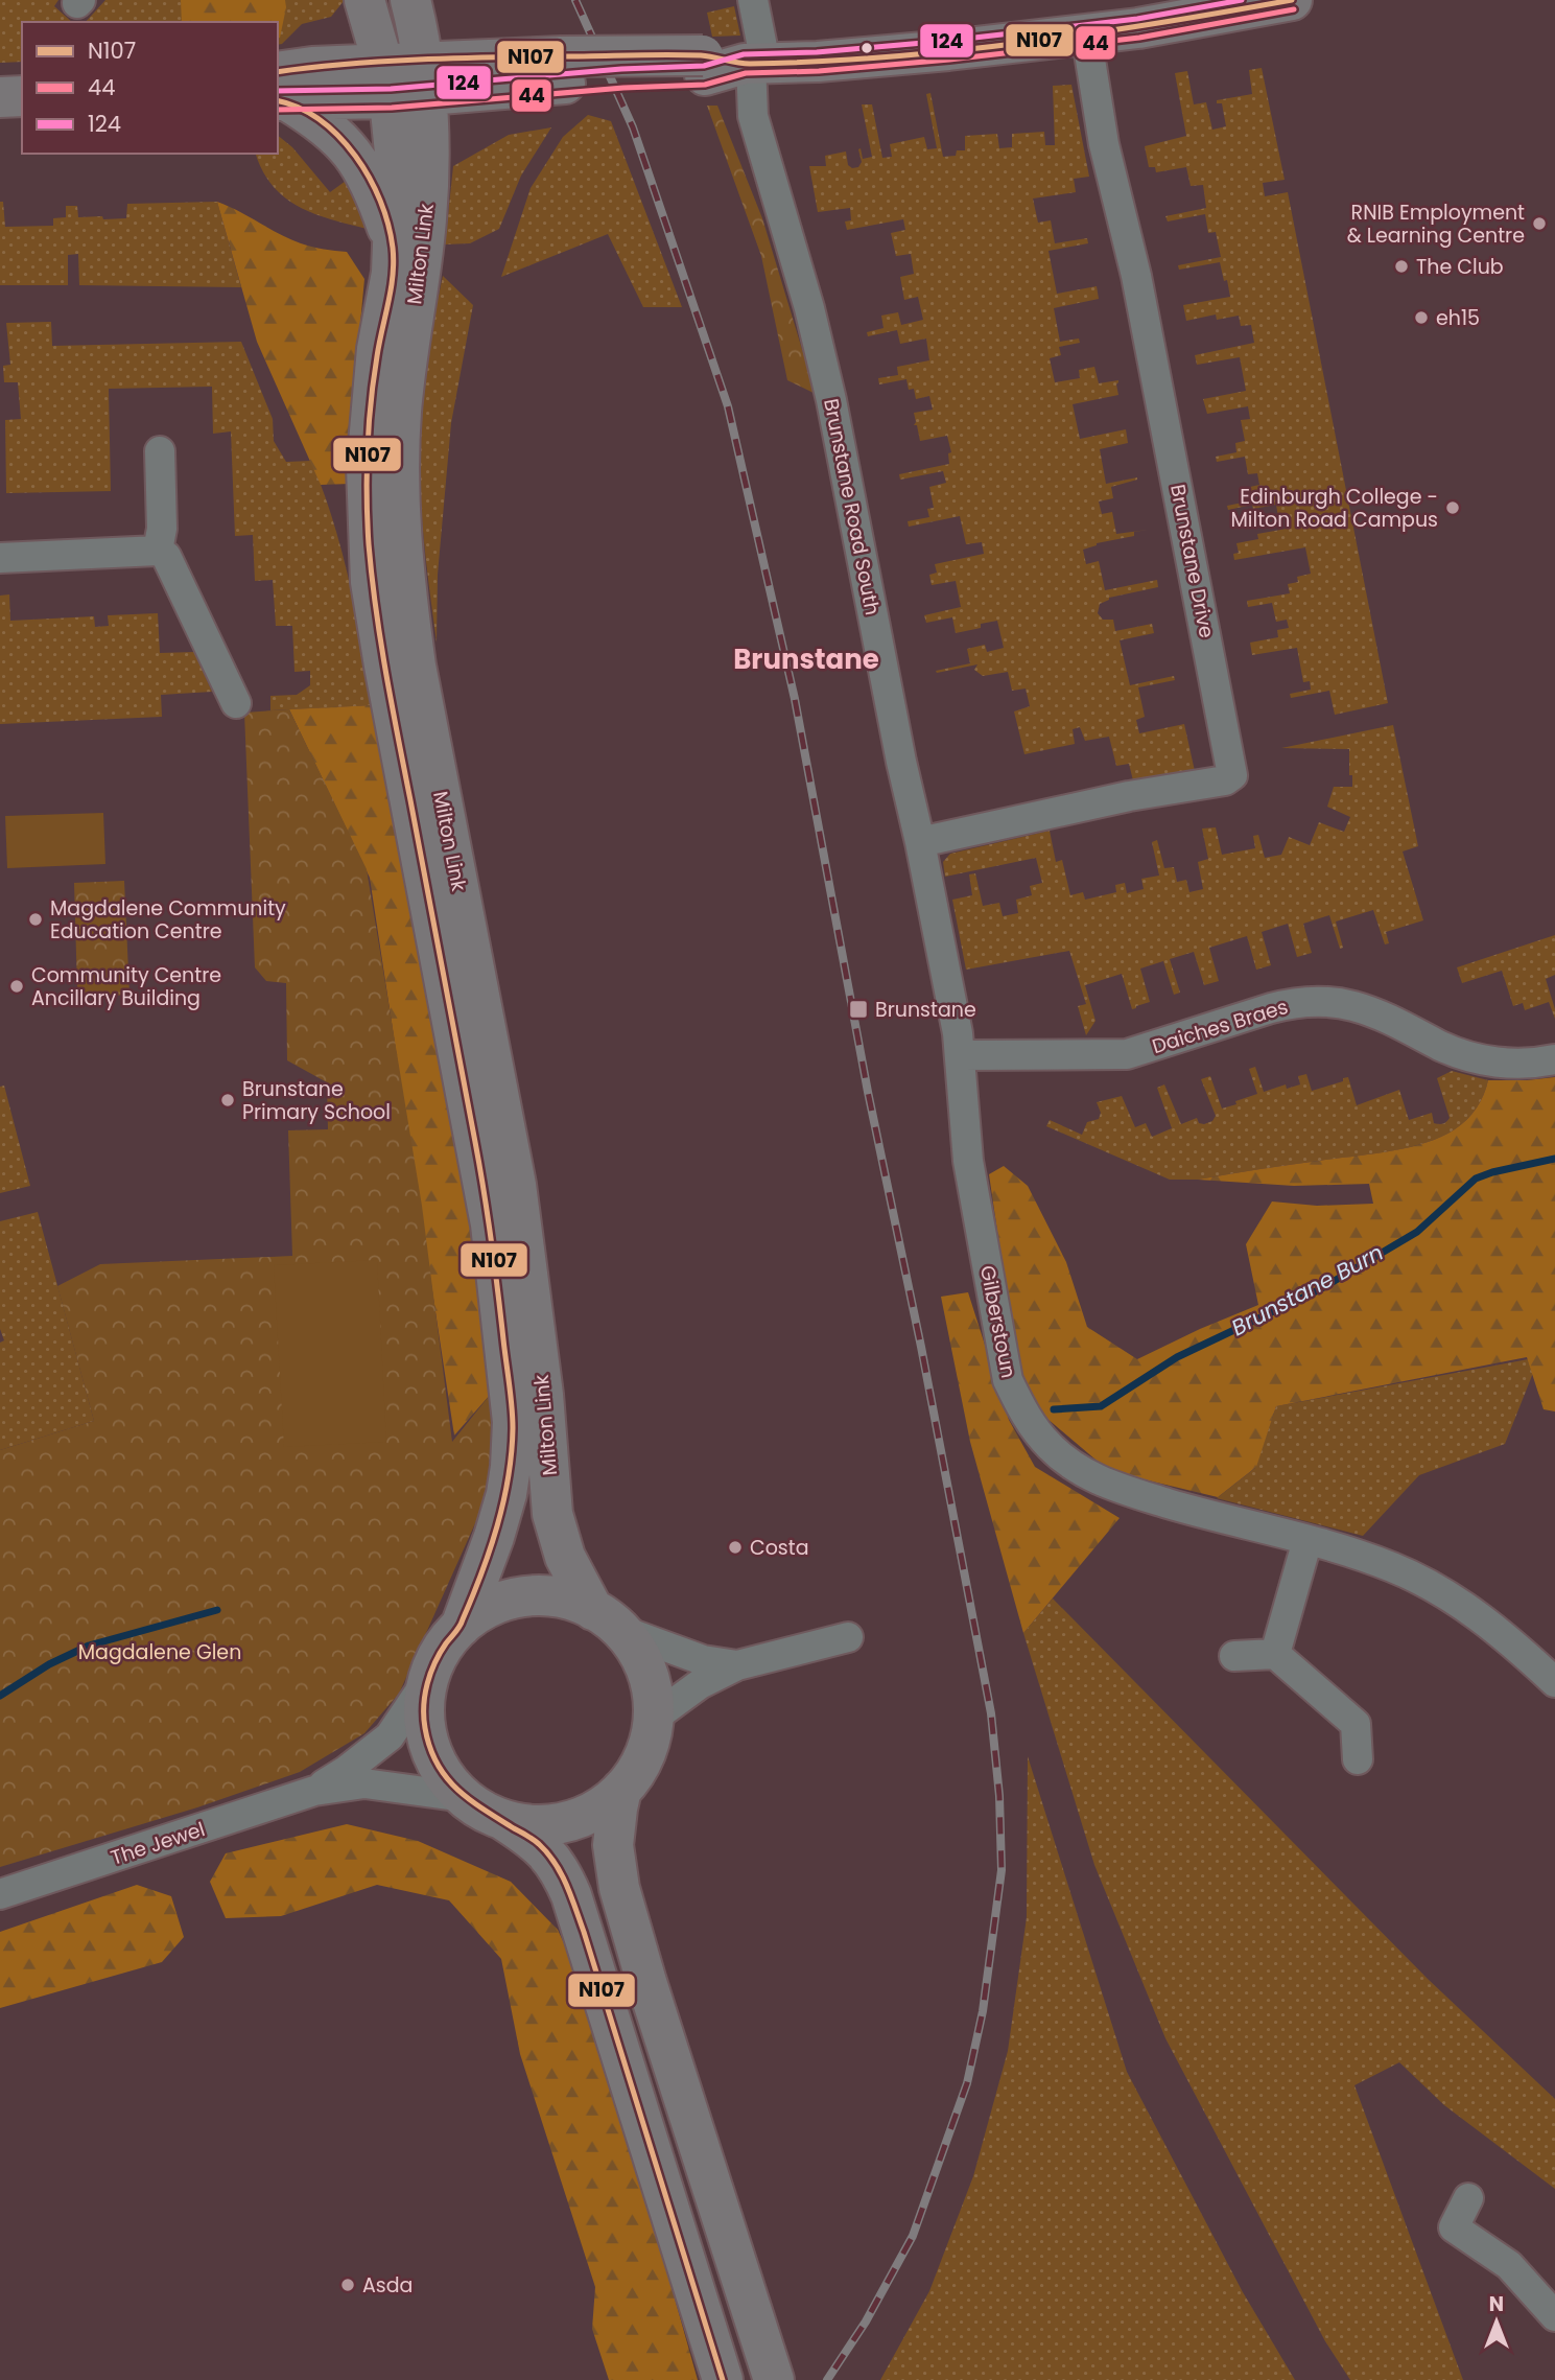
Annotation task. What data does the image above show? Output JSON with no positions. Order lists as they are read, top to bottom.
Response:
{
  "streets": {
    "main road": ["Milton Link"],
    "street": [
      "Brunstane Road South",
      "Brunstane Drive",
      "Daiches Braes",
      "Gilberstoun",
      "The Jewel"
    ]
  },
  "crossings": [
    ["Milton Link", "The Jewel"],
    ["Brunstane Road South", "Brunstane Drive"],
    ["Brunstane Road South", "Daiches Braes"],
    ["Brunstane Road South", "Gilberstoun"]
  ],
  "districts": ["Brunstane"],
  "water": ["Brunstane Burn"],
  "parks": ["Magdalene Glen"],
  "places": {
    "other": [
      "RNIB Employment & Learning Centre",
      "The Club",
      "eh15",
      "Edinburgh College - Milton Road Campus",
      "Magdalene Community Education Centre",
      "Community Centre Ancillary Building",
      "Brunstane Primary School",
      "Costa",
      "Asda"
    ],
    "transit": ["Brunstane"]
  },
  "lines": ["transit line N107", "transit line 124", "transit line 44"],
  "legend": ["N107", "44", "124"],
  "north": "top"
}
